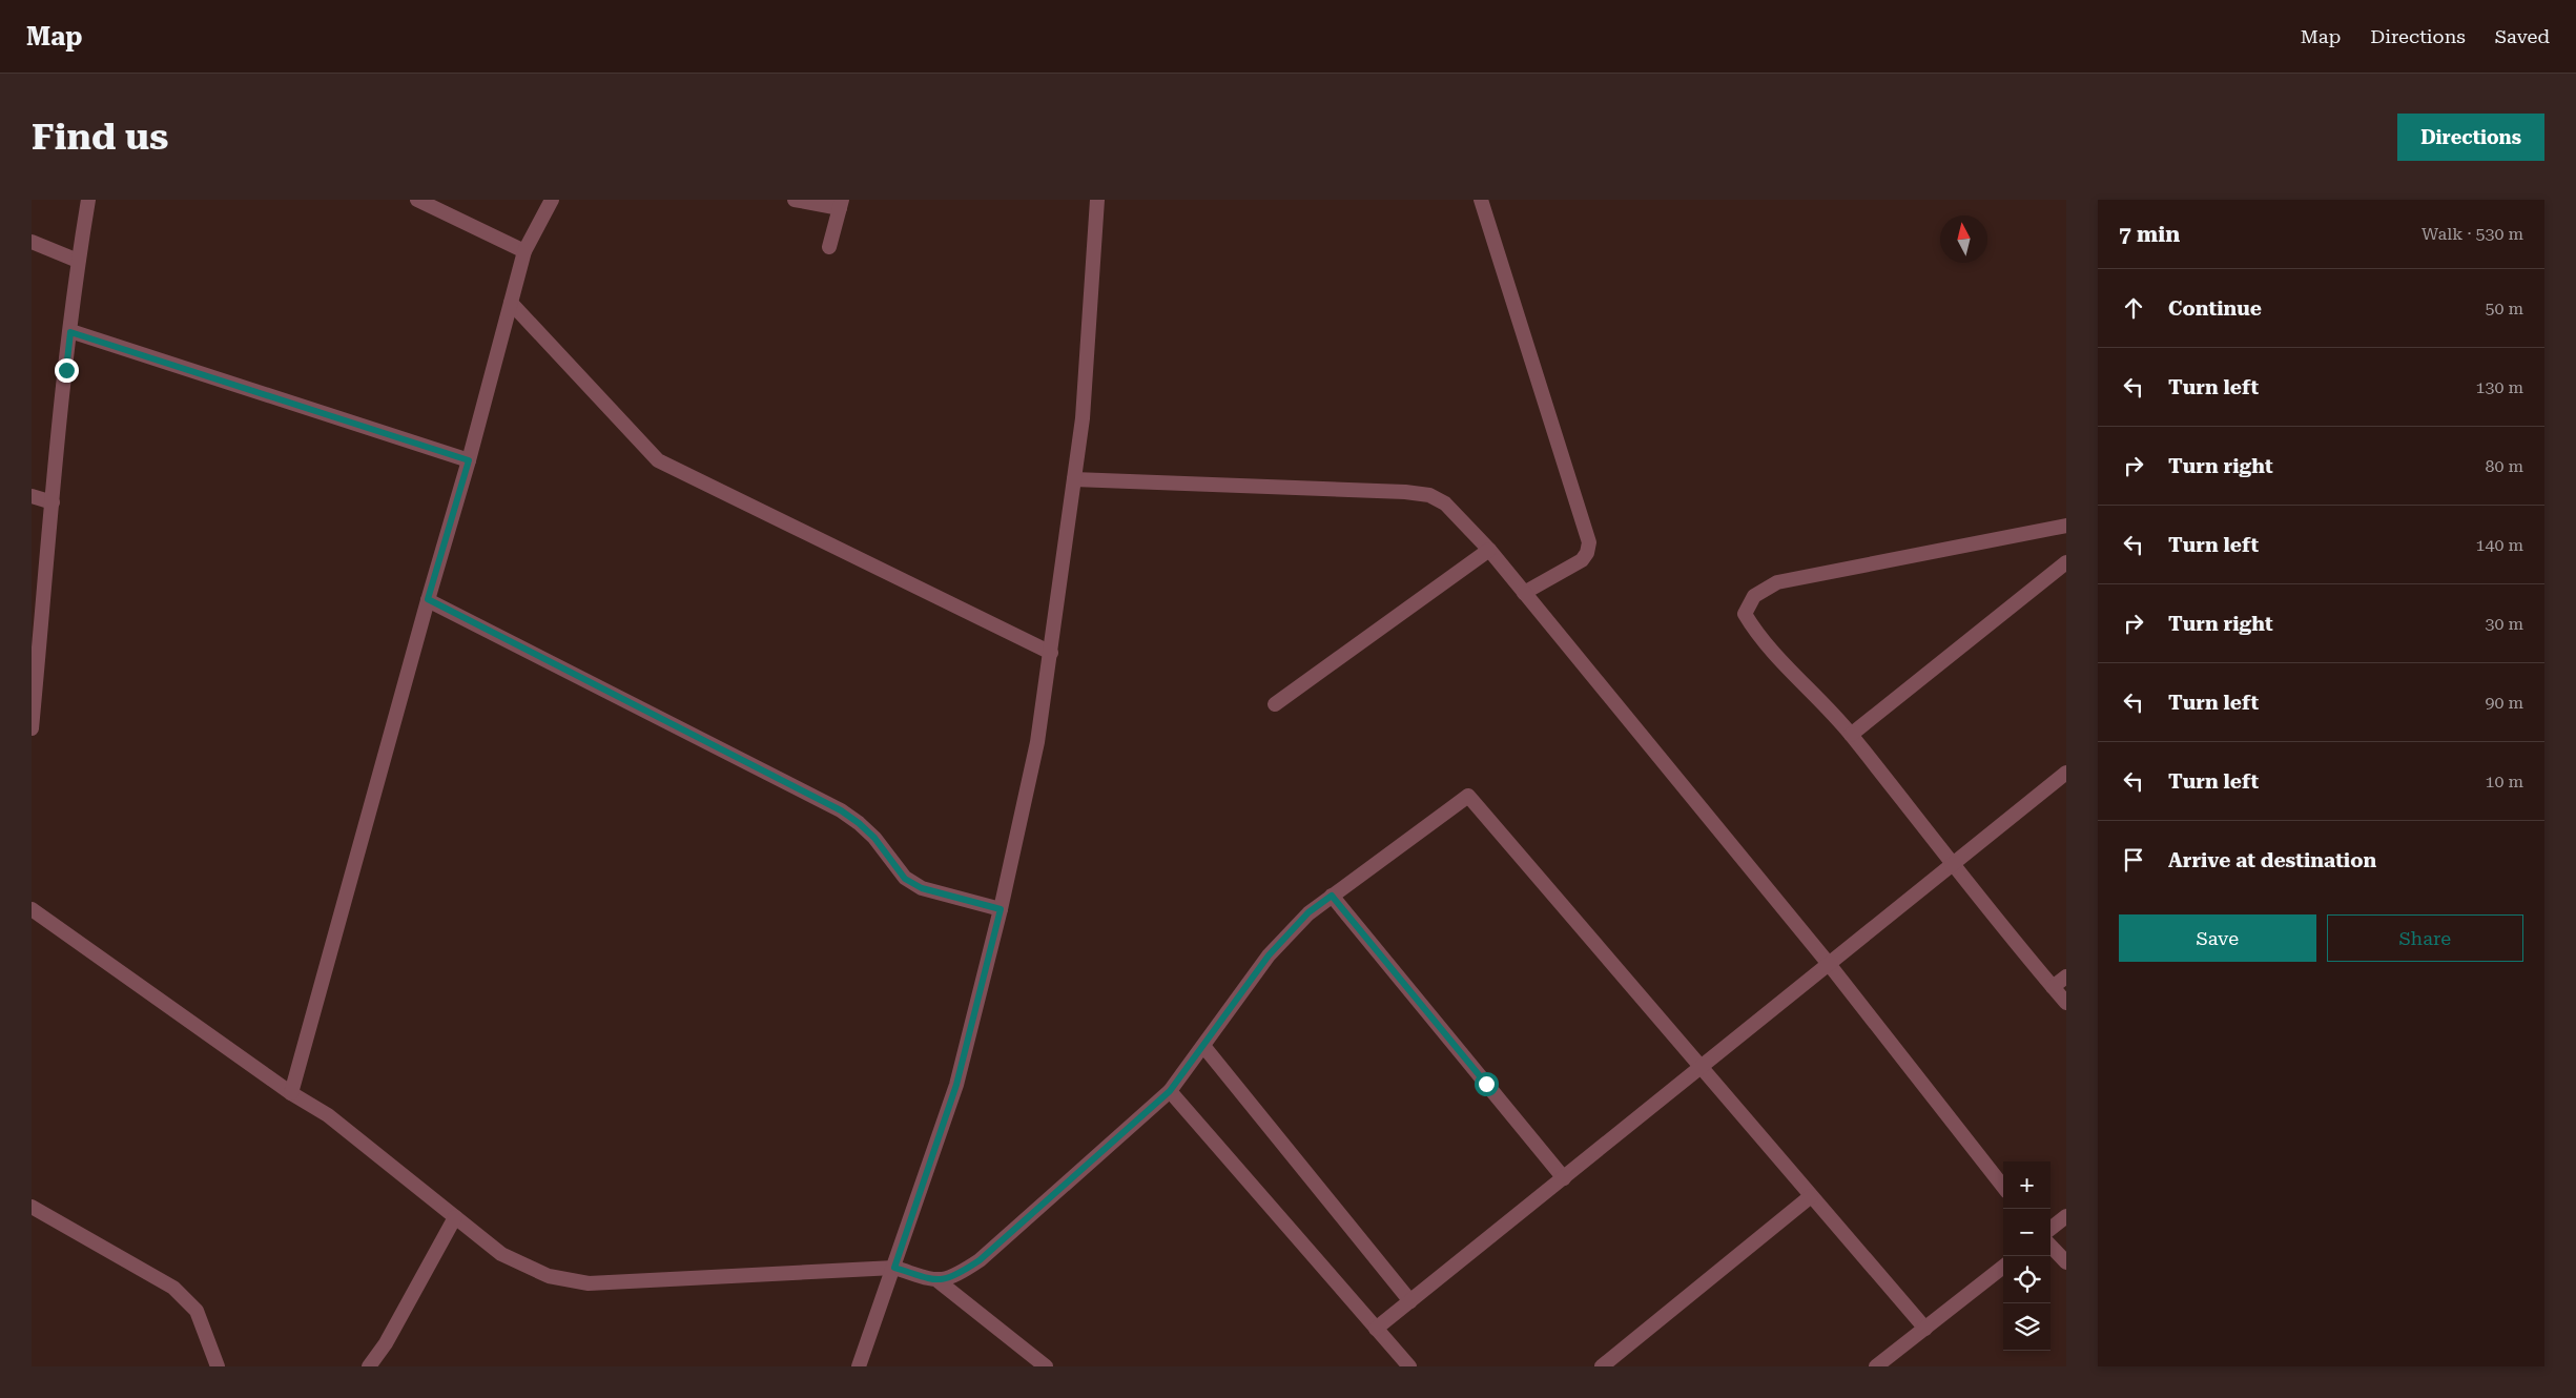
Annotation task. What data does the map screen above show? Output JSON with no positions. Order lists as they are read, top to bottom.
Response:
{
  "north": "top",
  "page": {
    "header": "Map",
    "nav": ["Map", "Directions", "Saved"],
    "buttons": [
      "Directions",
      ["Save", "Share"]
    ],
    "title": "Find us",
    "heading": ["7 min", "Walk · 530 m"],
    "list": [
      ["Continue", "50 m"],
      ["Turn left", "130 m"],
      ["Turn right", "80 m"],
      ["Turn left", "140 m"],
      ["Turn right", "30 m"],
      ["Turn left", "90 m"],
      ["Turn left", "10 m"],
      "Arrive at destination"
    ],
    "map_buttons": ["+", "−"]
  }
}
